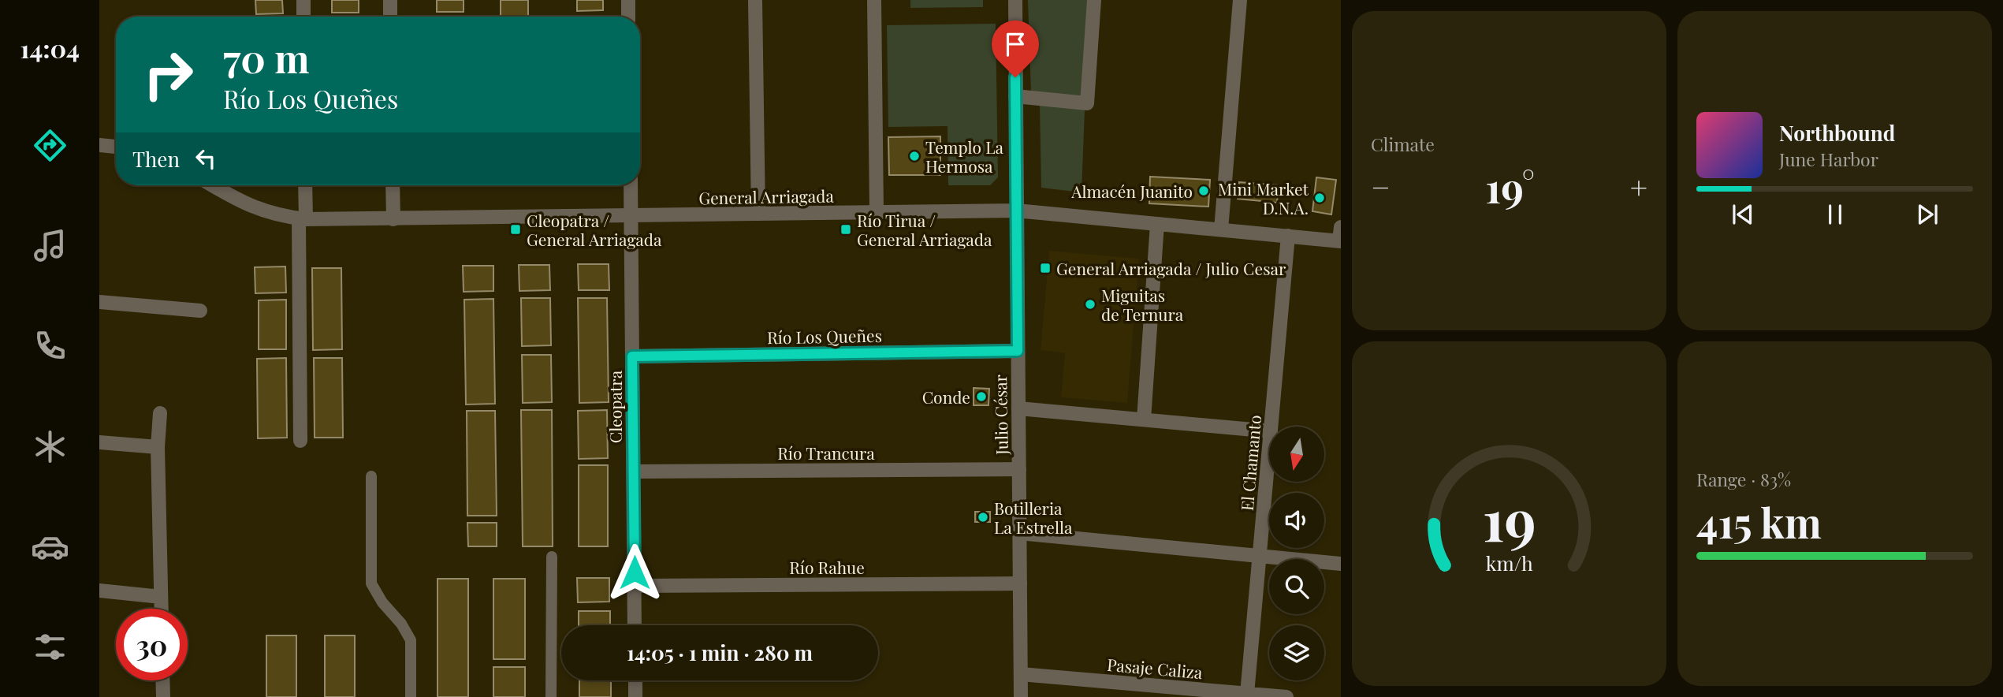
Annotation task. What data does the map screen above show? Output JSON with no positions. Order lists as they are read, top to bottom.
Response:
{
  "streets": {
    "street": [
      "General Arriagada",
      "Río Los Queñes",
      "Cleopatra",
      "Julio César",
      "Río Trancura",
      "El Chamanto",
      "Río Rahue",
      "Pasaje Caliza"
    ]
  },
  "crossings": [
    ["General Arriagada", "Cleopatra"],
    ["General Arriagada", "Julio César"],
    ["General Arriagada", "El Chamanto"],
    ["Río Los Queñes", "Cleopatra"],
    ["Río Los Queñes", "Julio César"],
    ["Cleopatra", "Río Trancura"],
    ["Cleopatra", "Río Rahue"],
    ["Julio César", "Río Trancura"],
    ["Julio César", "Río Rahue"],
    ["Julio César", "Pasaje Caliza"],
    ["El Chamanto", "Pasaje Caliza"]
  ],
  "places": {
    "other": [
      "Templo La Hermosa",
      "Almacén Juanito",
      "Mini Market D.N.A.",
      "Miguitas de Ternura",
      "Conde",
      "Botilleria La Estrella"
    ],
    "transit": ["Cleopatra / General Arriagada", "Río Tirua / General Arriagada", "General Arriagada / Julio Cesar"]
  },
  "north": "bottom",
  "page": {
    "tabs": "14:04",
    "tile": [
      "Climate",
      ["Range · 83%", "415 km"]
    ],
    "turn": ["70 m", "Río Los Queñes"],
    "song": ["Northbound", "June Harbor"],
    "then": "Then",
    "heat": ["−", "19°", "+"],
    "limit": "30",
    "trip": "14:05 · 1 min · 280 m",
    "gauge": ["19", "km/h"]
  }
}
